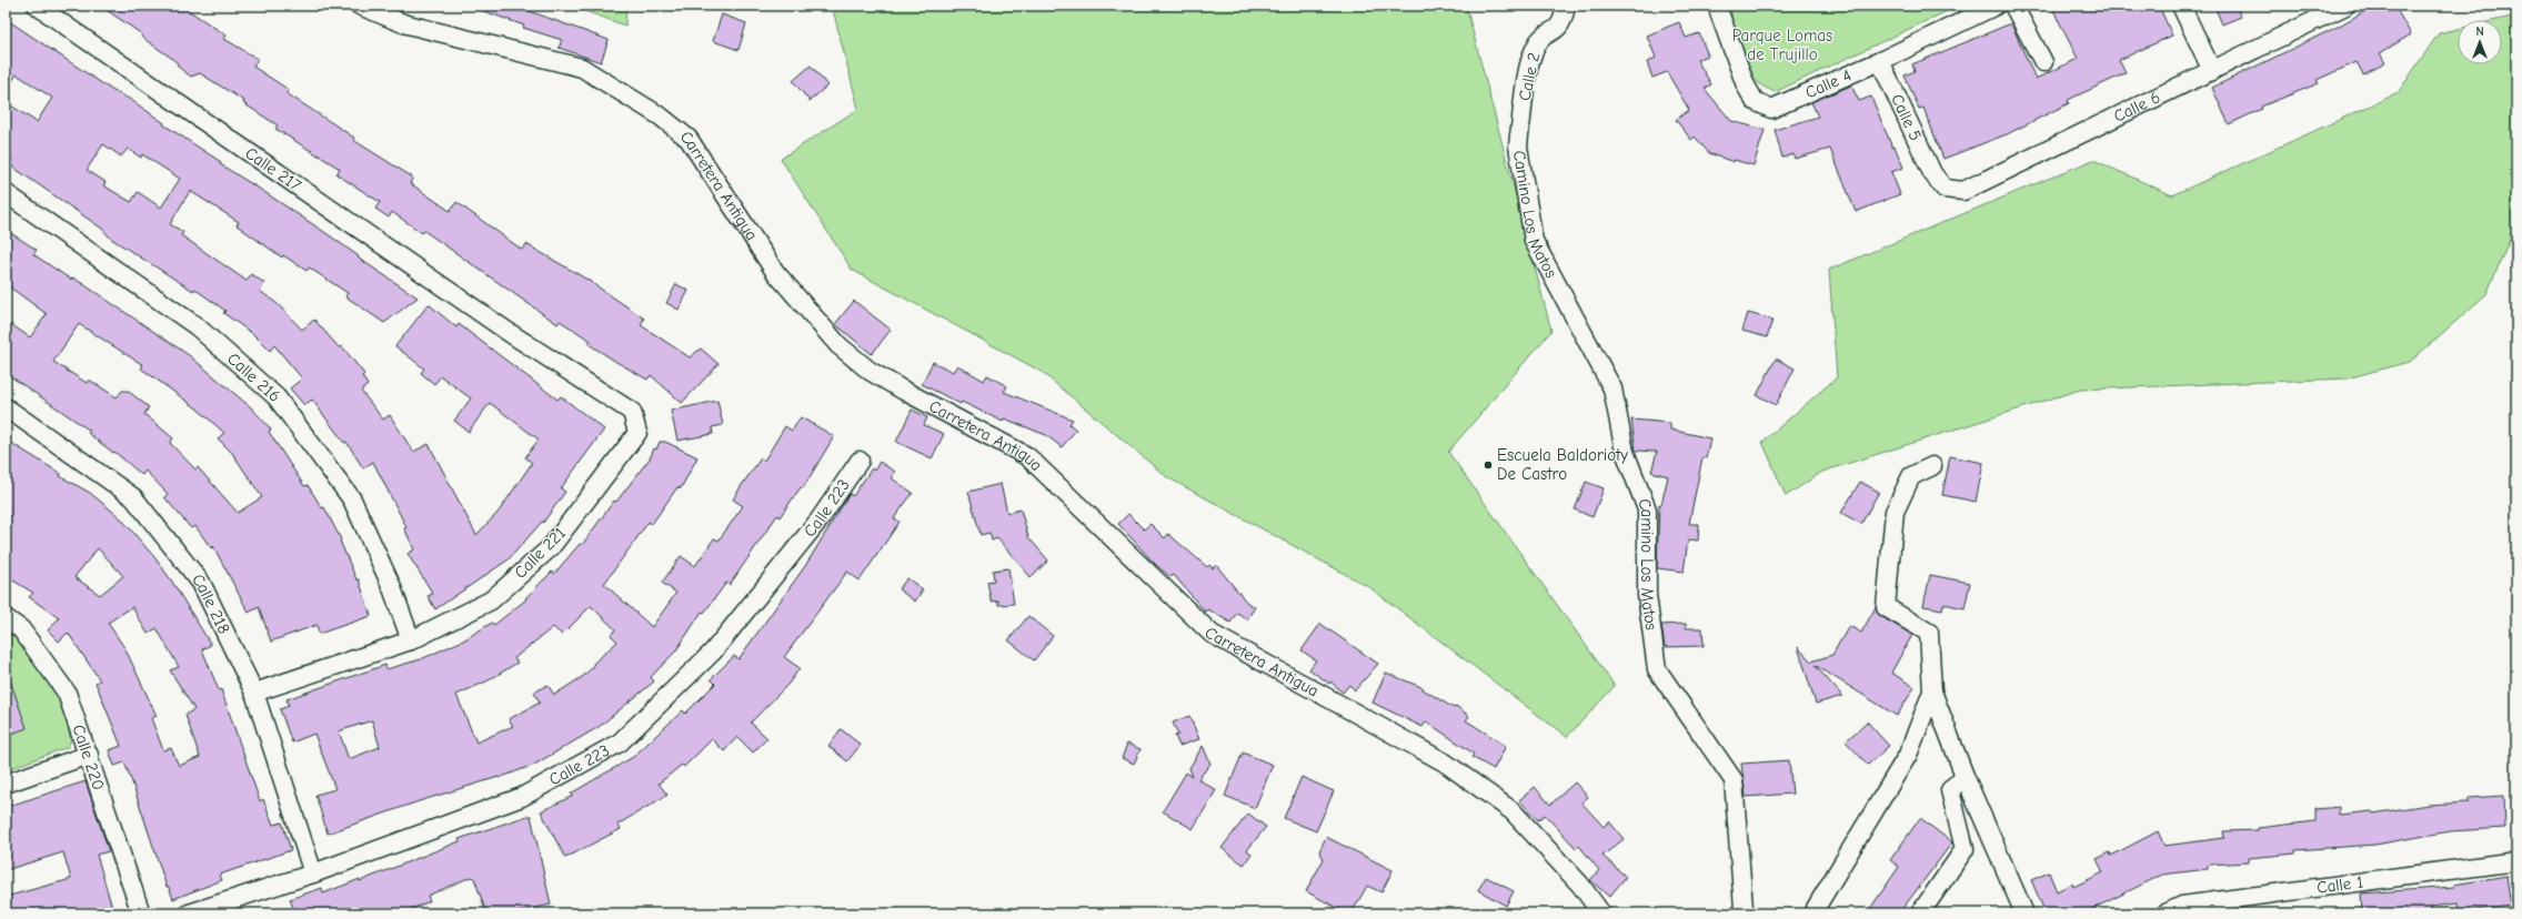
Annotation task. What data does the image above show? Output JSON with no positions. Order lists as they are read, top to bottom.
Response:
{
  "streets": {
    "street": [
      "Calle 2",
      "Calle 4",
      "Calle 6",
      "Calle 5",
      "Calle 217",
      "Carretera Antigua",
      "Camino Los Matos",
      "Calle 216",
      "Calle 223",
      "Calle 221",
      "Calle 218",
      "Calle 220",
      "Calle 1"
    ]
  },
  "crossings": [
    ["Calle 2", "Camino Los Matos"],
    ["Calle 4", "Calle 5"],
    ["Calle 6", "Calle 5"],
    ["Calle 217", "Calle 221"],
    ["Calle 216", "Calle 221"],
    ["Calle 223", "Calle 218"],
    ["Calle 221", "Calle 218"]
  ],
  "parks": ["Parque Lomas de Trujillo"],
  "places": ["Escuela Baldorioty De Castro"],
  "north": "top"
}
